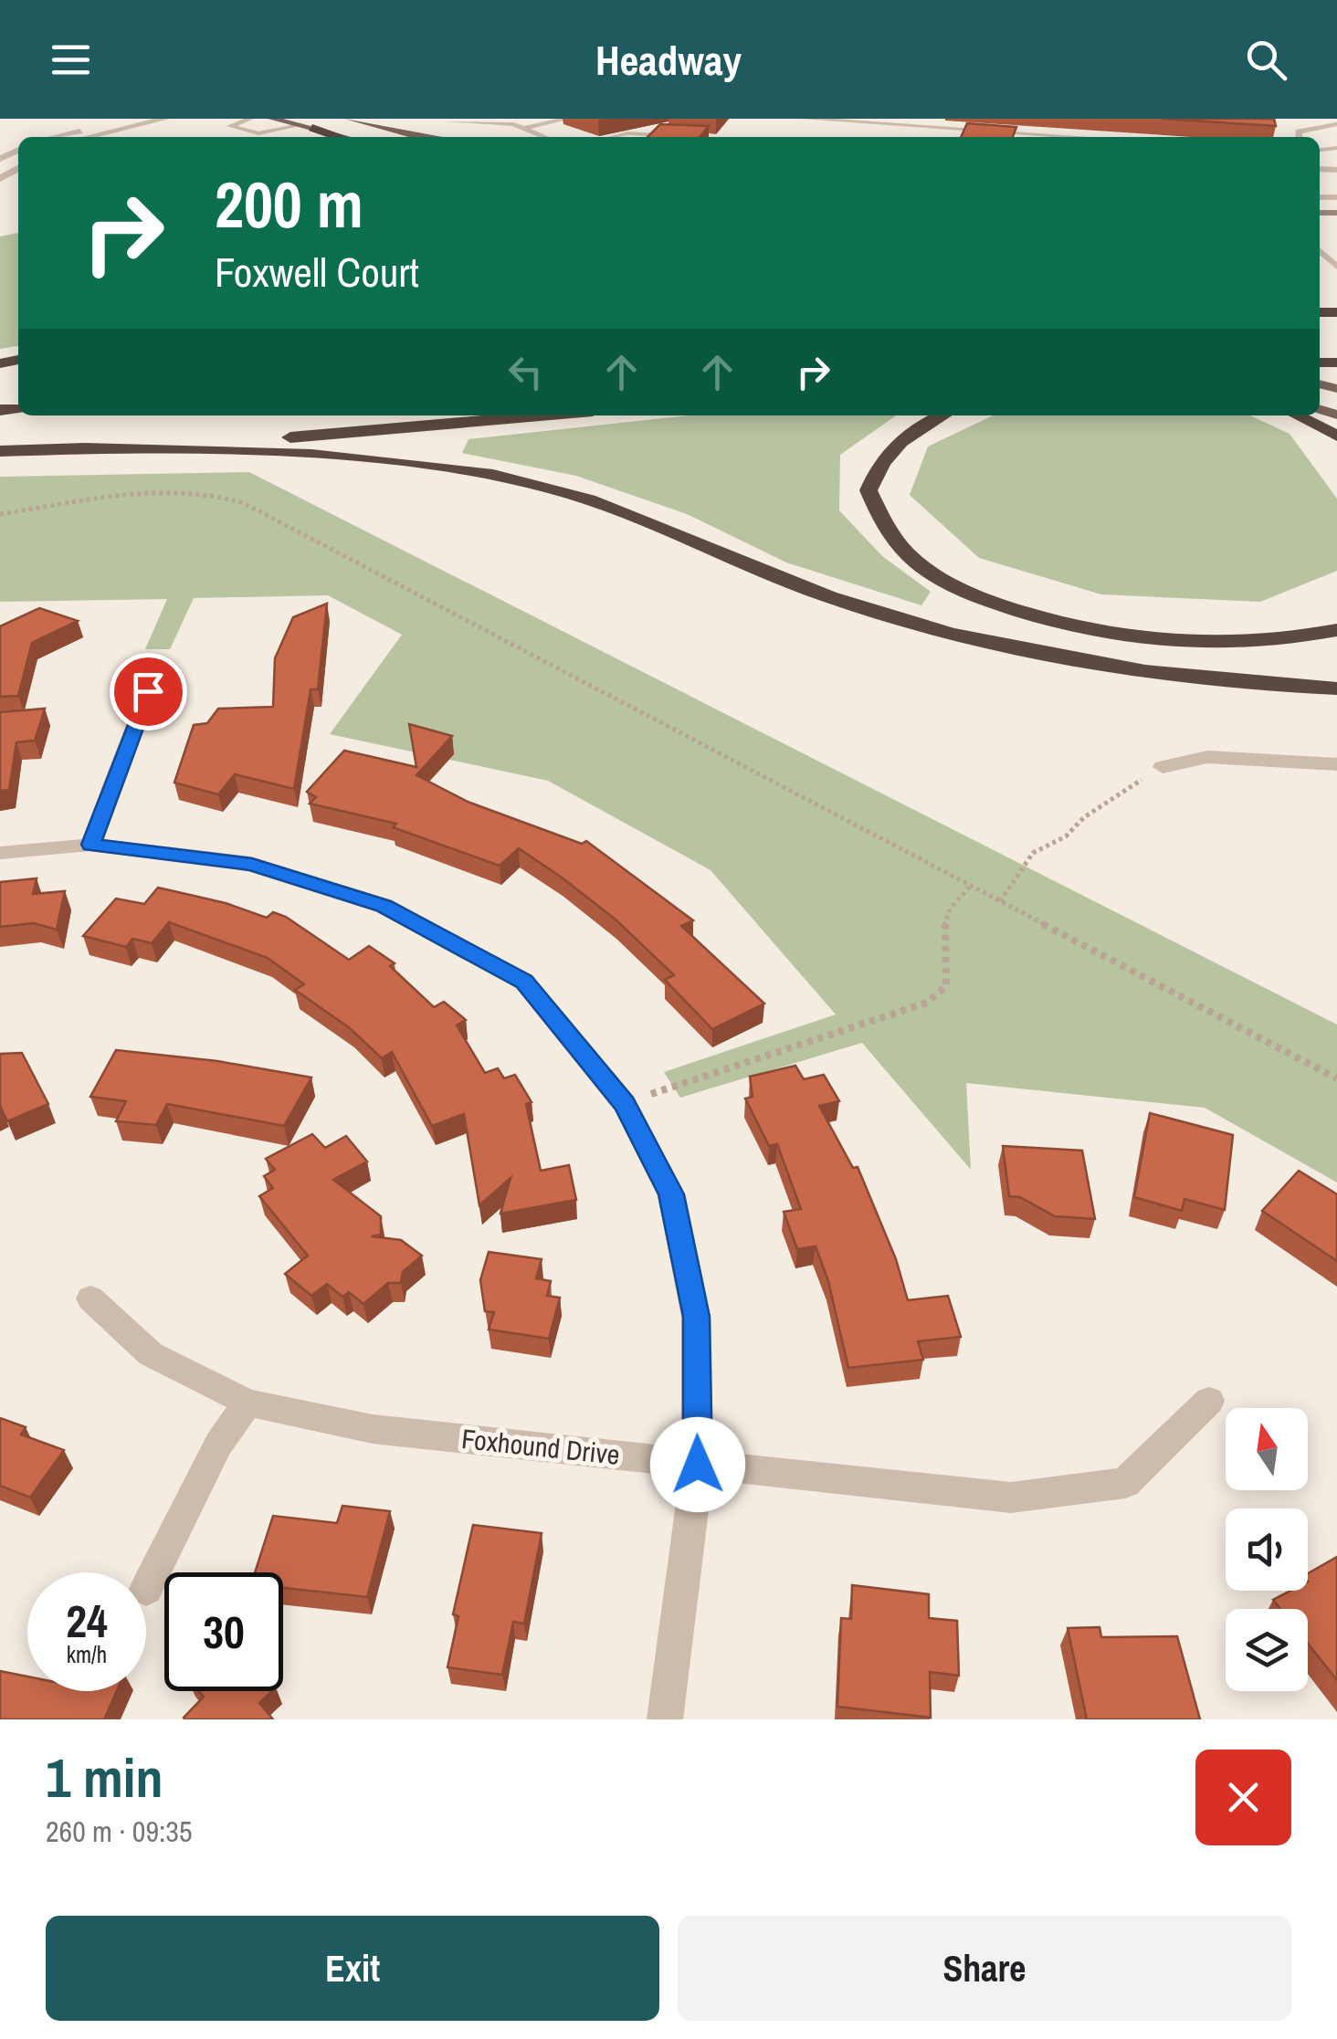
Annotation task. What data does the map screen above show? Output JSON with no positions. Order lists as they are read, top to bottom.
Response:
{
  "streets": {
    "street": ["Foxhound Drive"]
  },
  "north": "top",
  "page": {
    "header": "Headway",
    "turn": ["200 m", "Foxwell Court"],
    "speed": "24 km/h",
    "limit": "30",
    "heading": ["1 min", "260 m · 09:35"],
    "buttons": ["Exit", "Share"]
  }
}
